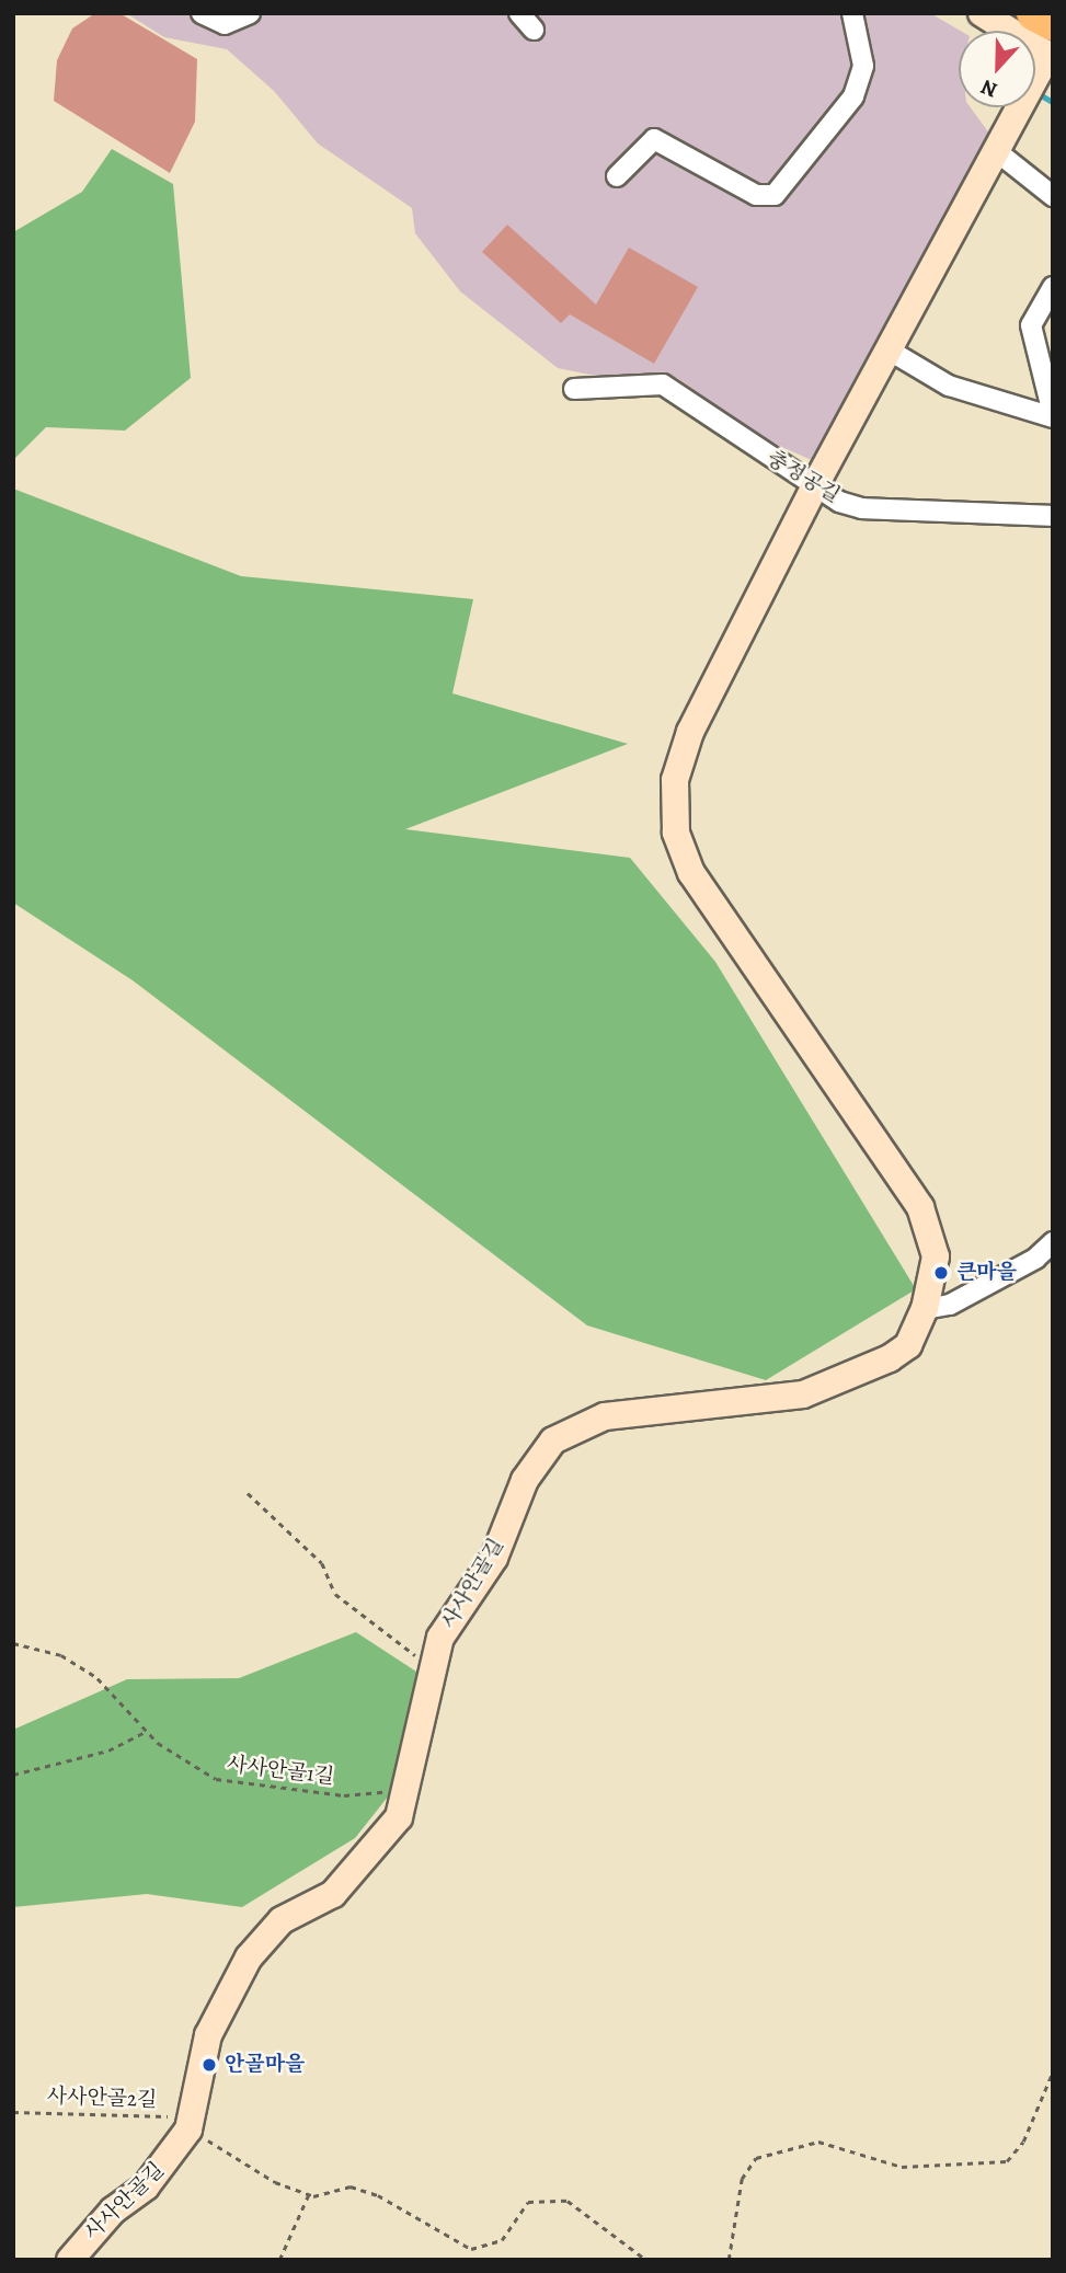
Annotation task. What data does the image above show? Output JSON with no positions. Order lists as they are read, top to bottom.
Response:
{
  "streets": {
    "street": ["충정공길", "사사안골길"],
    "path": ["사사안골1길", "사사안골2길"]
  },
  "crossings": [
    ["충정공길", "사사안골길"],
    ["사사안골길", "사사안골1길"],
    ["사사안골길", "사사안골2길"]
  ],
  "places": ["큰마을", "안골마을"],
  "north": "bottom"
}
